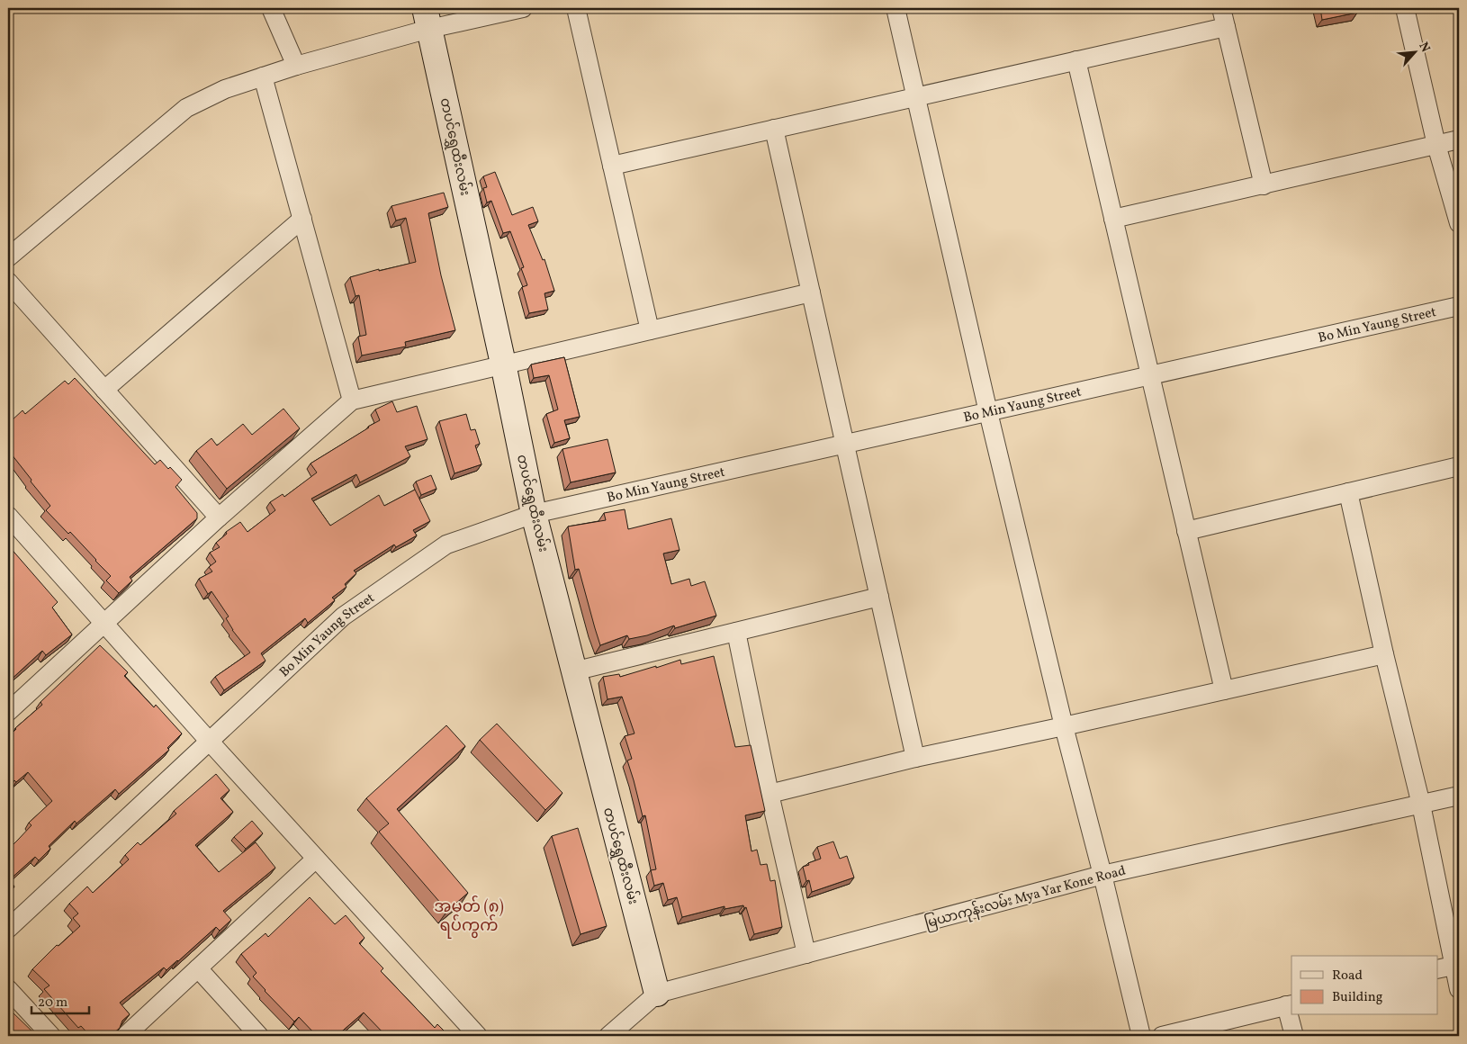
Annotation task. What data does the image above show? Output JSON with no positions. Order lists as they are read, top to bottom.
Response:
{
  "streets": {
    "street": ["တပင်ရွှေထီးလမ်း", "Bo Min Yaung Street", "မြယာကုန်းလမ်း Mya Yar Kone Road"]
  },
  "crossings": [
    ["တပင်ရွှေထီးလမ်း", "Bo Min Yaung Street"],
    ["တပင်ရွှေထီးလမ်း", "မြယာကုန်းလမ်း Mya Yar Kone Road"]
  ],
  "districts": ["အမှတ် (၈) ရပ်ကွက်"],
  "legend": ["Road", "Building"],
  "scale_bar": "20 m",
  "north": "top right"
}
